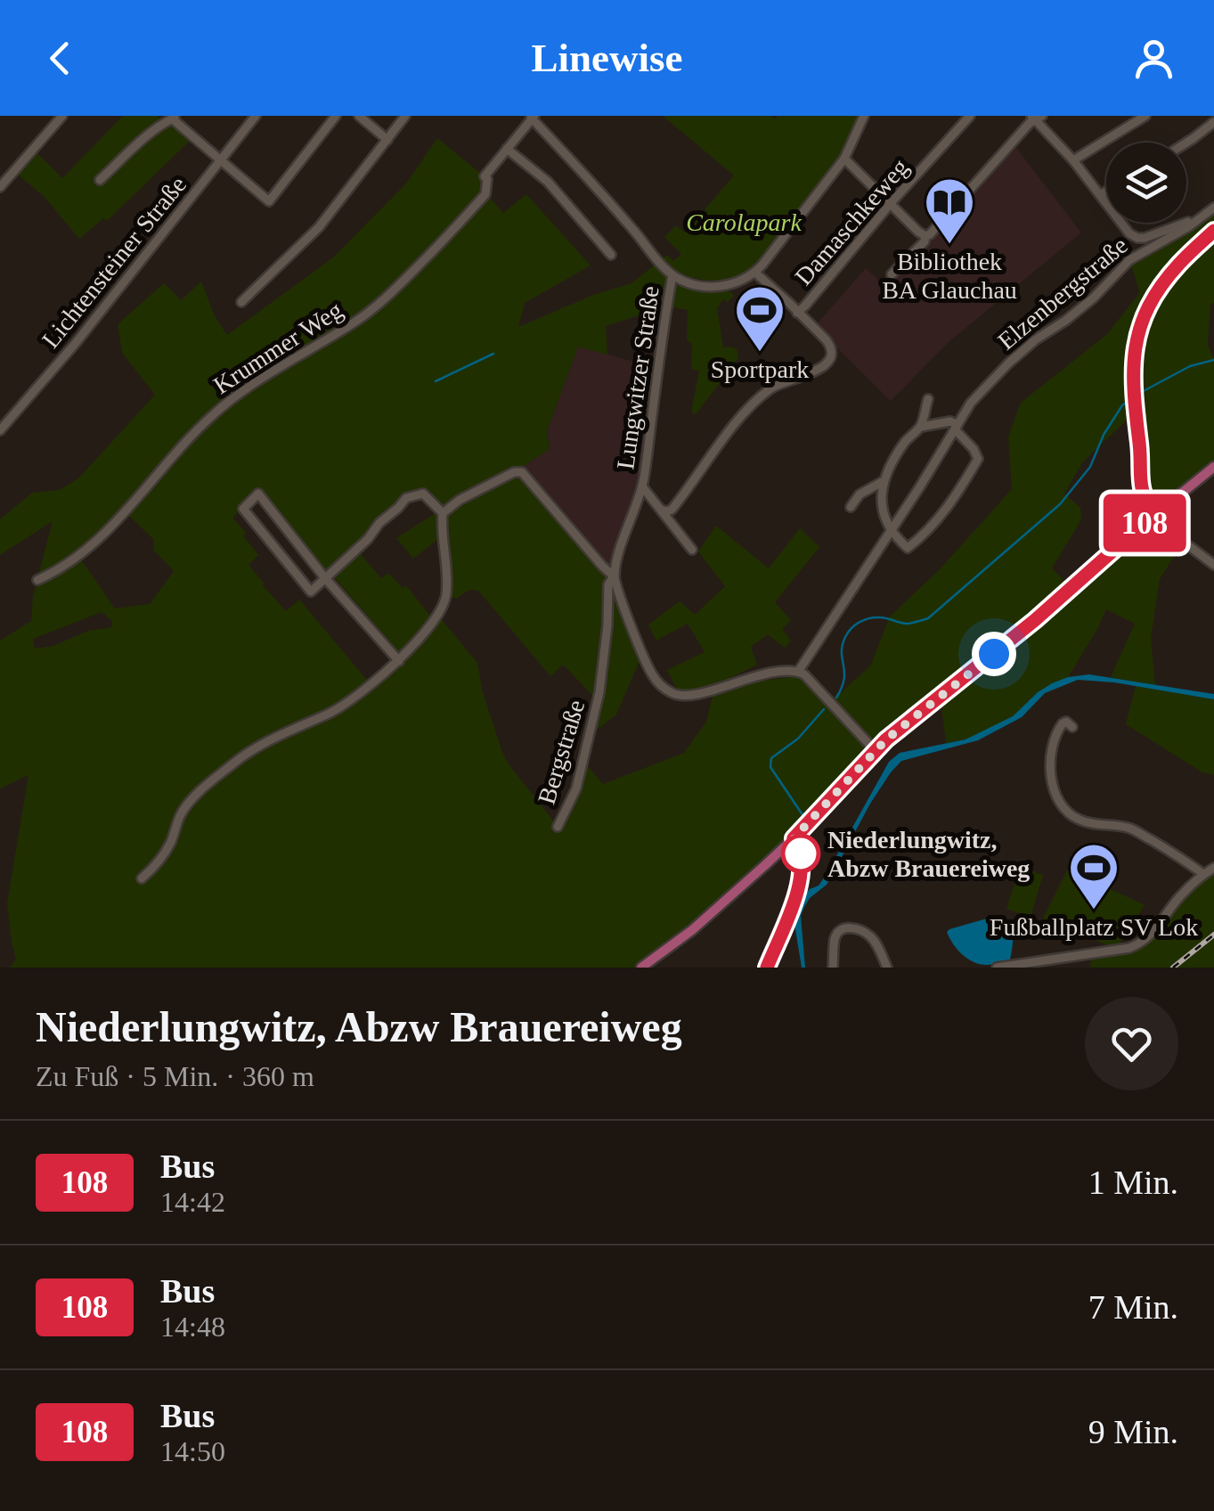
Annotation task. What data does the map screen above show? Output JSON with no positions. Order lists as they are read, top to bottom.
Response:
{
  "streets": {
    "street": [
      "Damaschkeweg",
      "Lichtensteiner Straße",
      "Elzenbergstraße",
      "Krummer Weg",
      "Lungwitzer Straße",
      "Bergstraße"
    ]
  },
  "crossings": [
    ["Krummer Weg", "Lungwitzer Straße"],
    ["Lungwitzer Straße", "Bergstraße"]
  ],
  "parks": ["Carolapark"],
  "places": {
    "library": ["Bibliothek BA Glauchau"],
    "sports": ["Sportpark", "Fußballplatz SV Lok"],
    "other": ["Niederlungwitz, Abzw Brauereiweg"]
  },
  "lines": ["bus line 108"],
  "page": {
    "header": "Linewise",
    "on_map": "108",
    "heading": ["Niederlungwitz, Abzw Brauereiweg", "Zu Fuß · 5 Min. · 360 m"],
    "list": [
      {
        "mark": "108",
        "name": "Bus",
        "note": "14:42",
        "value": "1 Min."
      },
      {
        "mark": "108",
        "name": "Bus",
        "note": "14:48",
        "value": "7 Min."
      },
      {
        "mark": "108",
        "name": "Bus",
        "note": "14:50",
        "value": "9 Min."
      }
    ]
  }
}
